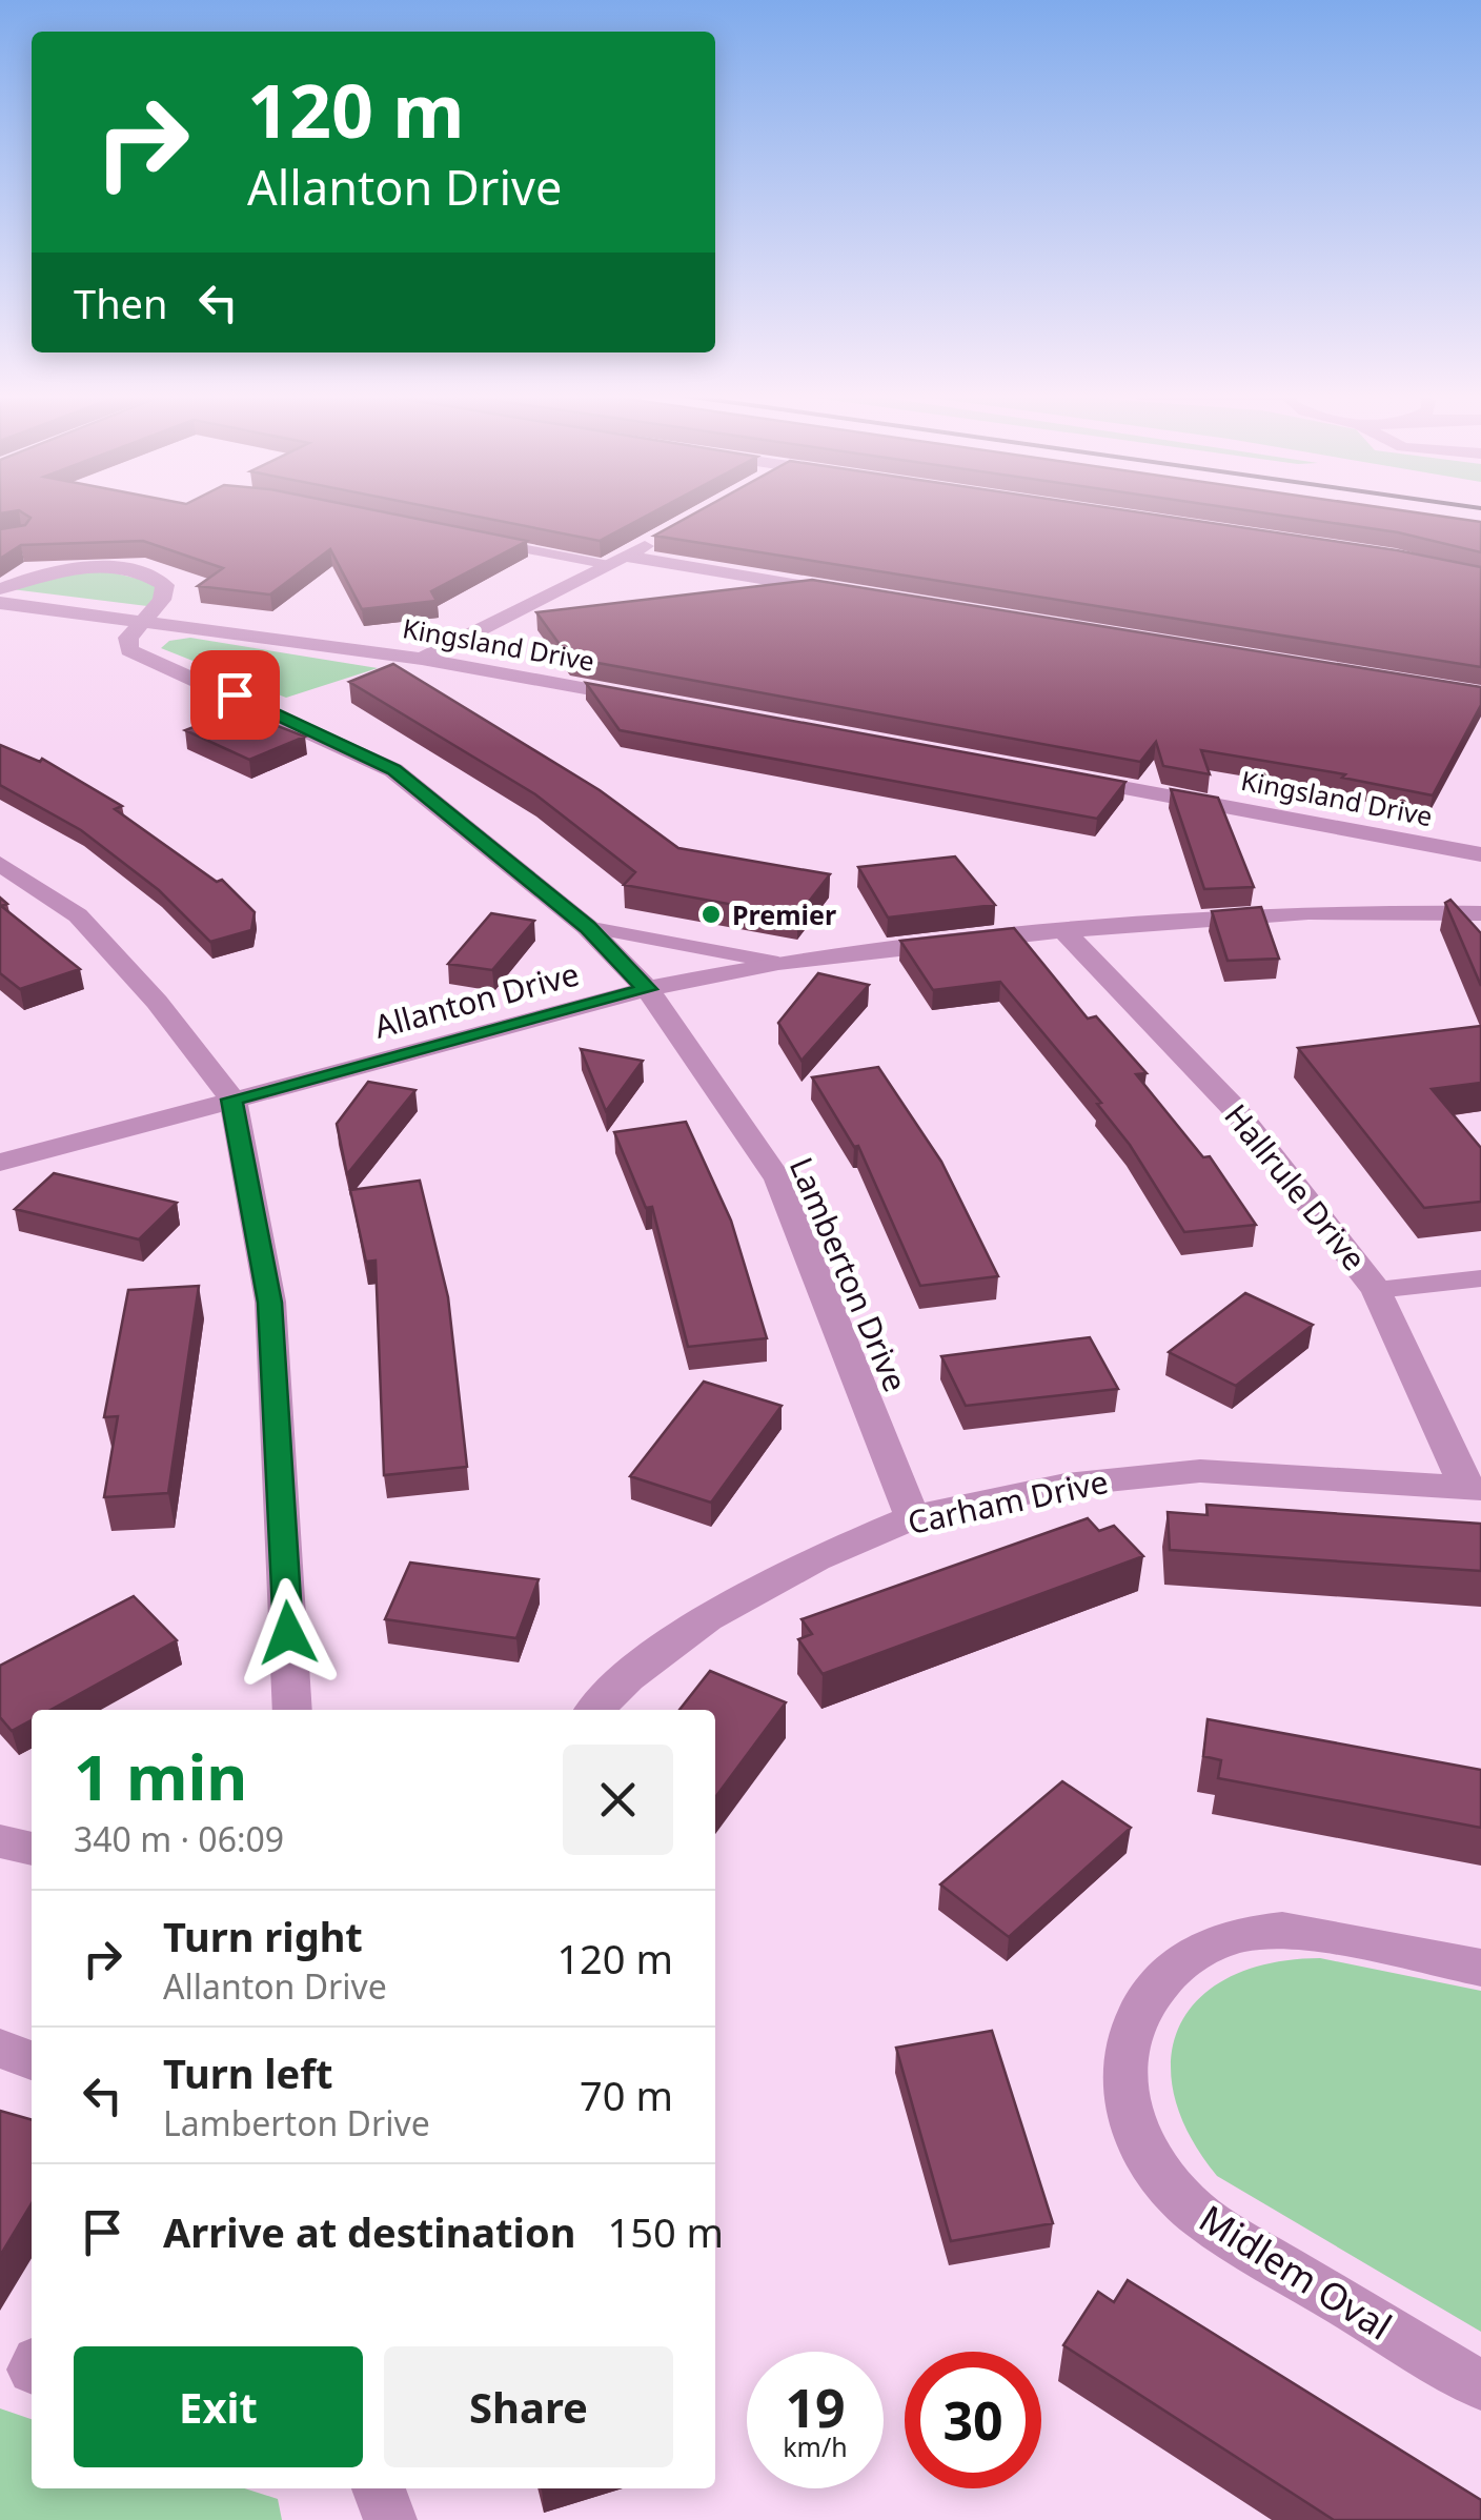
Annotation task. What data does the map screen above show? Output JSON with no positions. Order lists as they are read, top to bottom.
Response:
{
  "streets": {
    "street": [
      "Kingsland Drive",
      "Allanton Drive",
      "Hallrule Drive",
      "Lamberton Drive",
      "Carham Drive",
      "Midlem Oval"
    ]
  },
  "crossings": [
    ["Kingsland Drive", "Lamberton Drive"],
    ["Allanton Drive", "Hallrule Drive"],
    ["Allanton Drive", "Lamberton Drive"],
    ["Hallrule Drive", "Carham Drive"],
    ["Lamberton Drive", "Carham Drive"]
  ],
  "places": ["Premier"],
  "page": {
    "turn": ["120 m", "Allanton Drive"],
    "then": "Then",
    "heading": ["1 min", "340 m · 06:09"],
    "list": [
      {
        "name": "Turn right",
        "note": "Allanton Drive",
        "value": "120 m"
      },
      {
        "name": "Turn left",
        "note": "Lamberton Drive",
        "value": "70 m"
      },
      {
        "name": "Arrive at destination",
        "value": "150 m"
      }
    ],
    "buttons": ["Exit", "Share"],
    "speed": "19 km/h",
    "limit": "30"
  }
}
